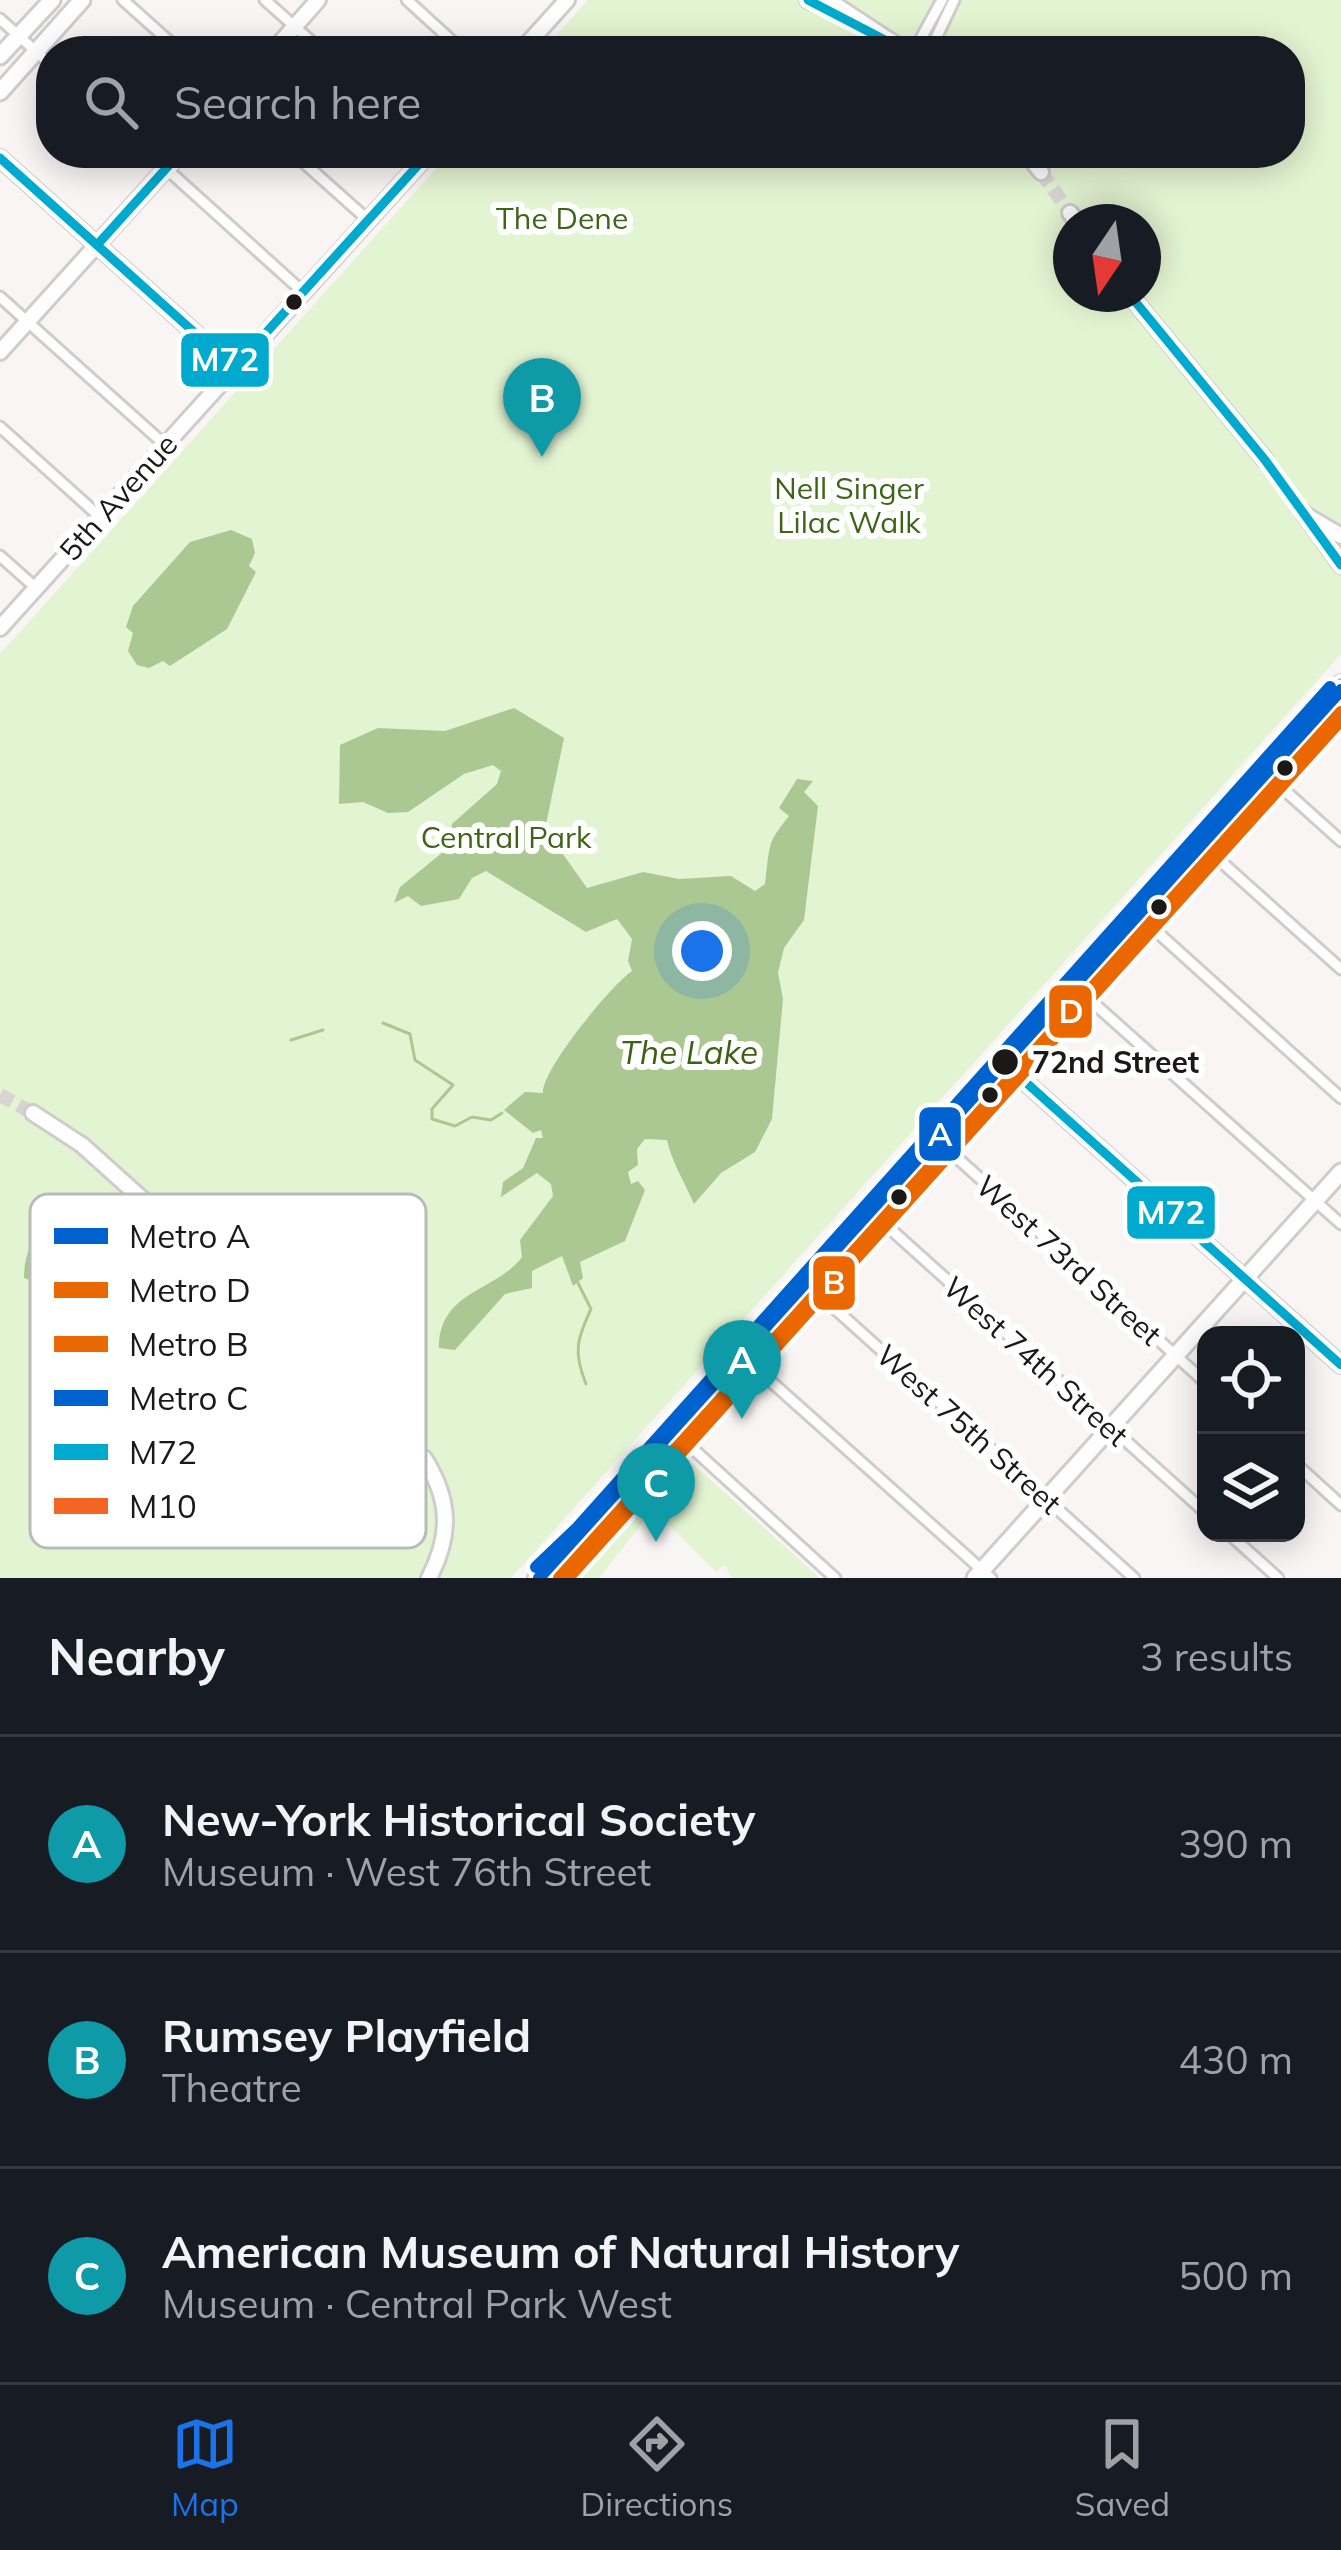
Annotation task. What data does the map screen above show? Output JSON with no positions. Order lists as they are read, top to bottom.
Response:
{
  "streets": {
    "main road": ["5th Avenue"],
    "street": ["West 73rd Street", "West 74th Street", "West 75th Street"]
  },
  "water": ["The Lake"],
  "parks": ["The Dene", "Nell Singer Lilac Walk", "Central Park"],
  "places": ["72nd Street"],
  "lines": [
    "transit line M72",
    "metro line C",
    "metro line A",
    "transit line M10",
    "metro line D",
    "metro line B"
  ],
  "legend": [
    "Metro A",
    "Metro D",
    "Metro B",
    "Metro C",
    "M72",
    "M10"
  ],
  "north": "bottom",
  "page": {
    "search": "Search here",
    "pins": ["B", "A", "C"],
    "heading": ["Nearby", "3 results"],
    "list": [
      {
        "mark": "A",
        "name": "New-York Historical Society",
        "note": "Museum · West 76th Street",
        "value": "390 m"
      },
      {
        "mark": "B",
        "name": "Rumsey Playfield",
        "note": "Theatre",
        "value": "430 m"
      },
      {
        "mark": "C",
        "name": "American Museum of Natural History",
        "note": "Museum · Central Park West",
        "value": "500 m"
      }
    ],
    "nav": ["Map", "Directions", "Saved"]
  }
}
